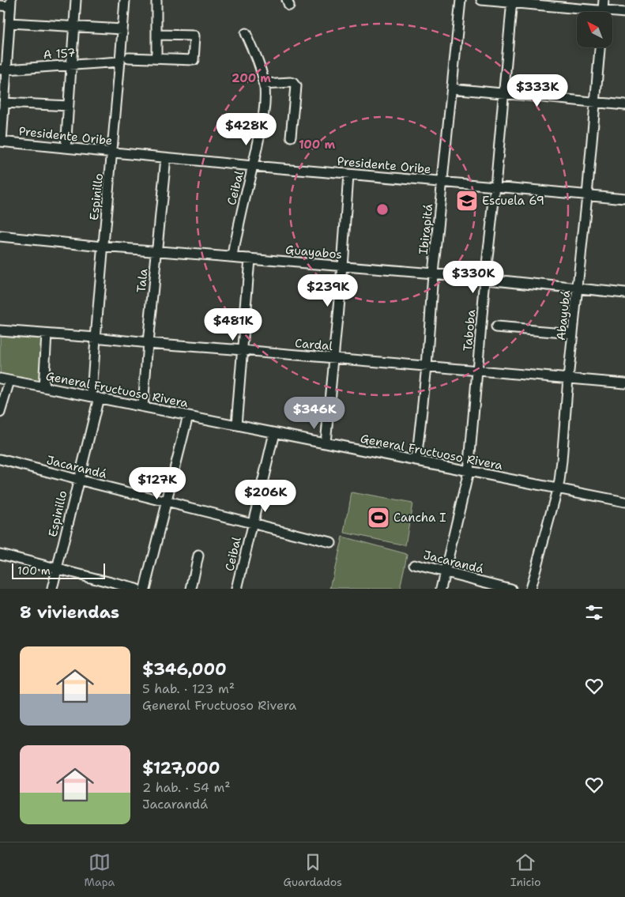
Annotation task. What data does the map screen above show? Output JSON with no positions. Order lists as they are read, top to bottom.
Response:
{
  "streets": {
    "street": [
      "A 157",
      "Presidente Oribe",
      "Ceibal",
      "Espinillo",
      "Ibirapitá",
      "Guayabos",
      "Tala",
      "Abayubá",
      "Taboba",
      "Cardal",
      "General Fructuoso Rivera",
      "Jacarandá"
    ]
  },
  "crossings": [
    ["A 157", "Espinillo"],
    ["Presidente Oribe", "Ceibal"],
    ["Presidente Oribe", "Espinillo"],
    ["Presidente Oribe", "Ibirapitá"],
    ["Presidente Oribe", "Tala"],
    ["Presidente Oribe", "Abayubá"],
    ["Presidente Oribe", "Taboba"],
    ["Ceibal", "Guayabos"],
    ["Ceibal", "General Fructuoso Rivera"],
    ["Ceibal", "Jacarandá"],
    ["Espinillo", "Guayabos"],
    ["Espinillo", "Cardal"],
    ["Espinillo", "General Fructuoso Rivera"],
    ["Espinillo", "Jacarandá"],
    ["Ibirapitá", "Guayabos"],
    ["Ibirapitá", "Cardal"],
    ["Ibirapitá", "General Fructuoso Rivera"],
    ["Guayabos", "Tala"],
    ["Guayabos", "Abayubá"],
    ["Guayabos", "Taboba"],
    ["Tala", "Cardal"],
    ["Tala", "General Fructuoso Rivera"],
    ["Abayubá", "Cardal"],
    ["Abayubá", "General Fructuoso Rivera"],
    ["Taboba", "Cardal"],
    ["Taboba", "General Fructuoso Rivera"],
    ["Taboba", "Jacarandá"]
  ],
  "places": {
    "school or university": ["Escuela 69"],
    "sports": ["Cancha I"]
  },
  "scale_bar": "100 m",
  "north": "top left",
  "page": {
    "price": [
      "$333K",
      "$428K",
      "$330K",
      "$239K",
      "$481K",
      "$346K",
      "$127K",
      "$206K"
    ],
    "scale": "100 m",
    "heading": "8 viviendas",
    "list": [
      {
        "name": "$346,000",
        "note": "5 hab. · 123 m² · General Fructuoso Rivera"
      },
      {
        "name": "$127,000",
        "note": "2 hab. · 54 m² · Jacarandá"
      }
    ],
    "tabs": ["Mapa", "Guardados", "Inicio"]
  },
  "rings": ["200 m", "100 m"]
}
